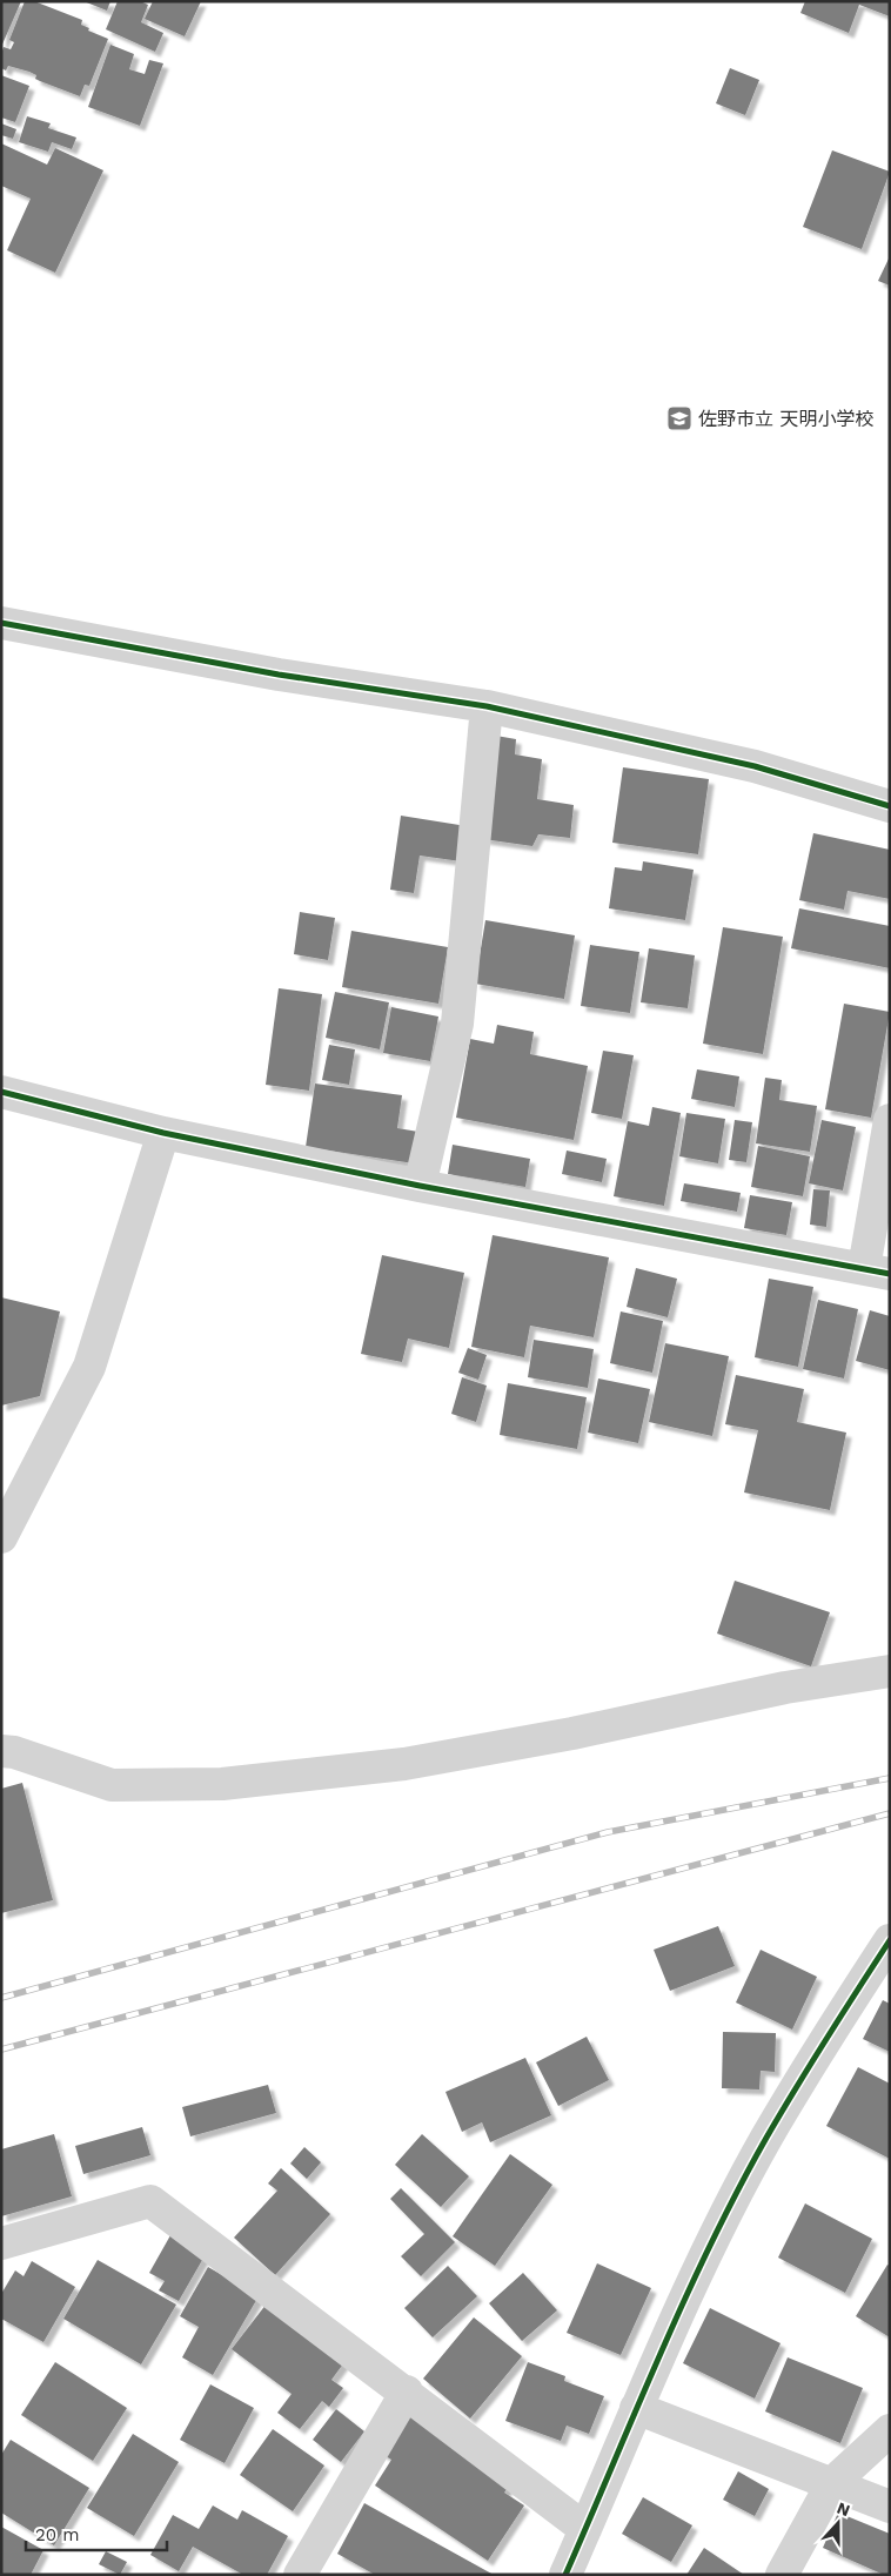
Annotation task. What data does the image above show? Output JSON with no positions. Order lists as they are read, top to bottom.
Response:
{
  "places": {
    "school or university": ["佐野市立 天明小学校"]
  },
  "scale_bar": "20 m",
  "north": "top"
}
